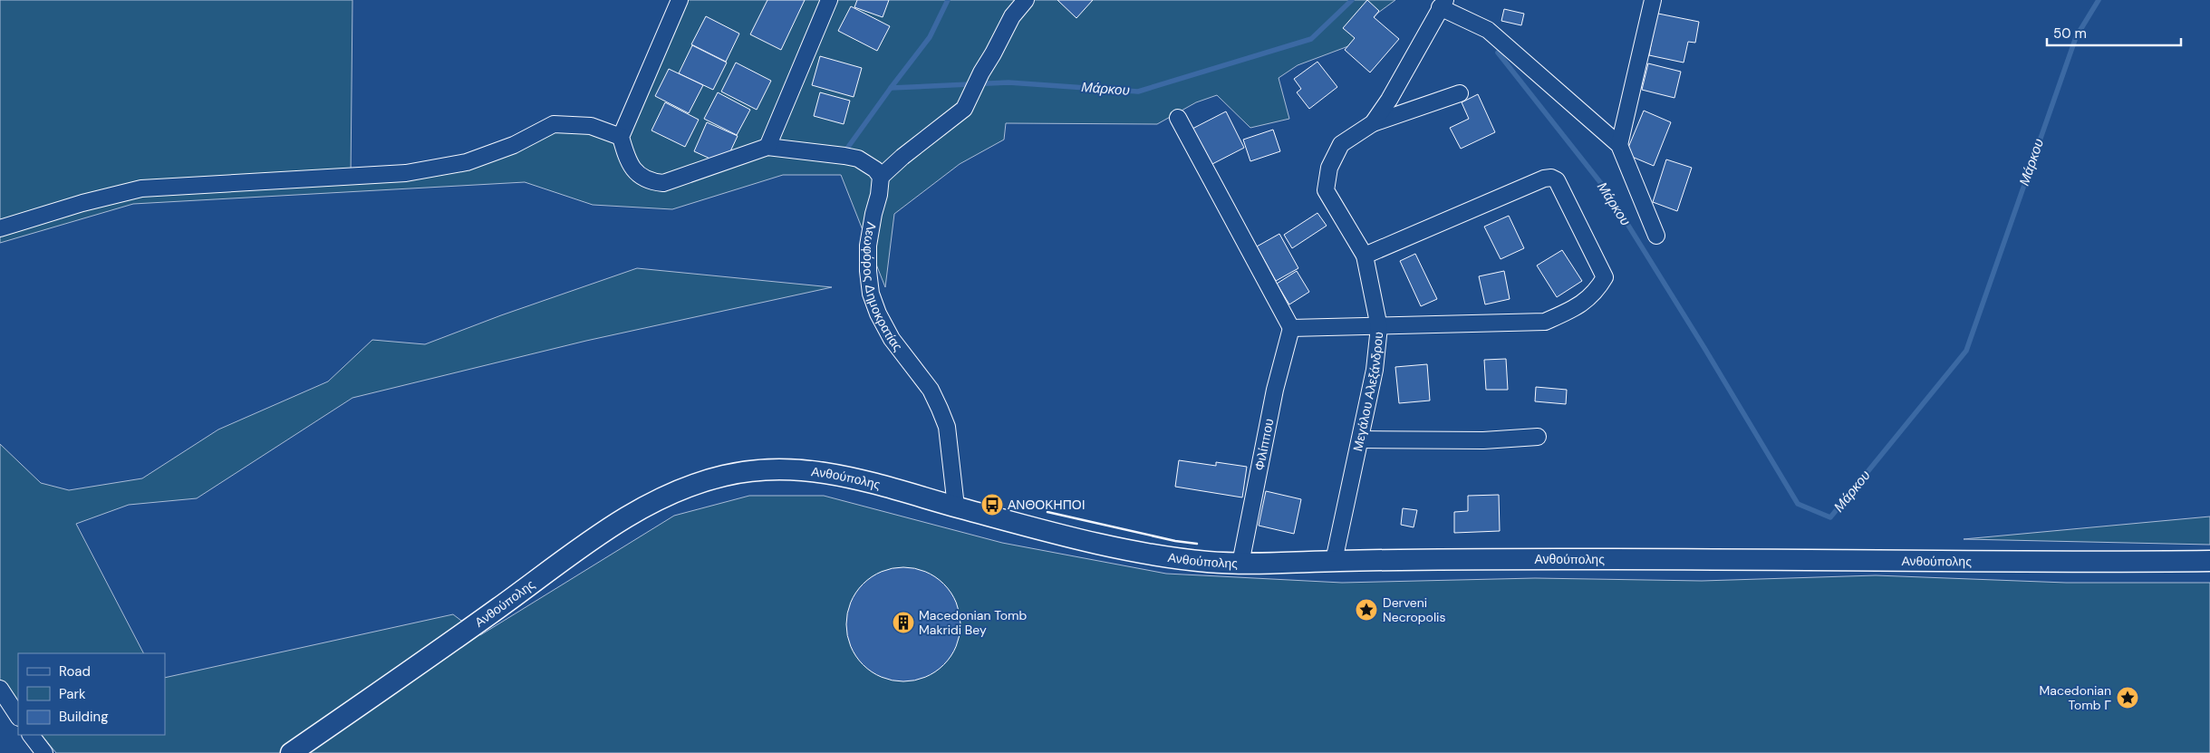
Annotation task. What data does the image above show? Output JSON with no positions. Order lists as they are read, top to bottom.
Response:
{
  "streets": {
    "street": [
      "Λεωφόρος Δημοκρατίας",
      "Μεγάλου Αλεξάνδρου",
      "Φιλίππου",
      "Ανθούπολης"
    ]
  },
  "crossings": [
    ["Λεωφόρος Δημοκρατίας", "Ανθούπολης"],
    ["Μεγάλου Αλεξάνδρου", "Ανθούπολης"],
    ["Φιλίππου", "Ανθούπολης"]
  ],
  "water": ["Μάρκου"],
  "places": {
    "bus stop": ["ΑΝΘΟΚΗΠΟΙ"],
    "place": ["Derveni Necropolis", "Macedonian Tomb Γ"],
    "building": ["Macedonian Tomb Makridi Bey"]
  },
  "legend": ["Road", "Park", "Building"],
  "scale_bar": "50 m"
}
